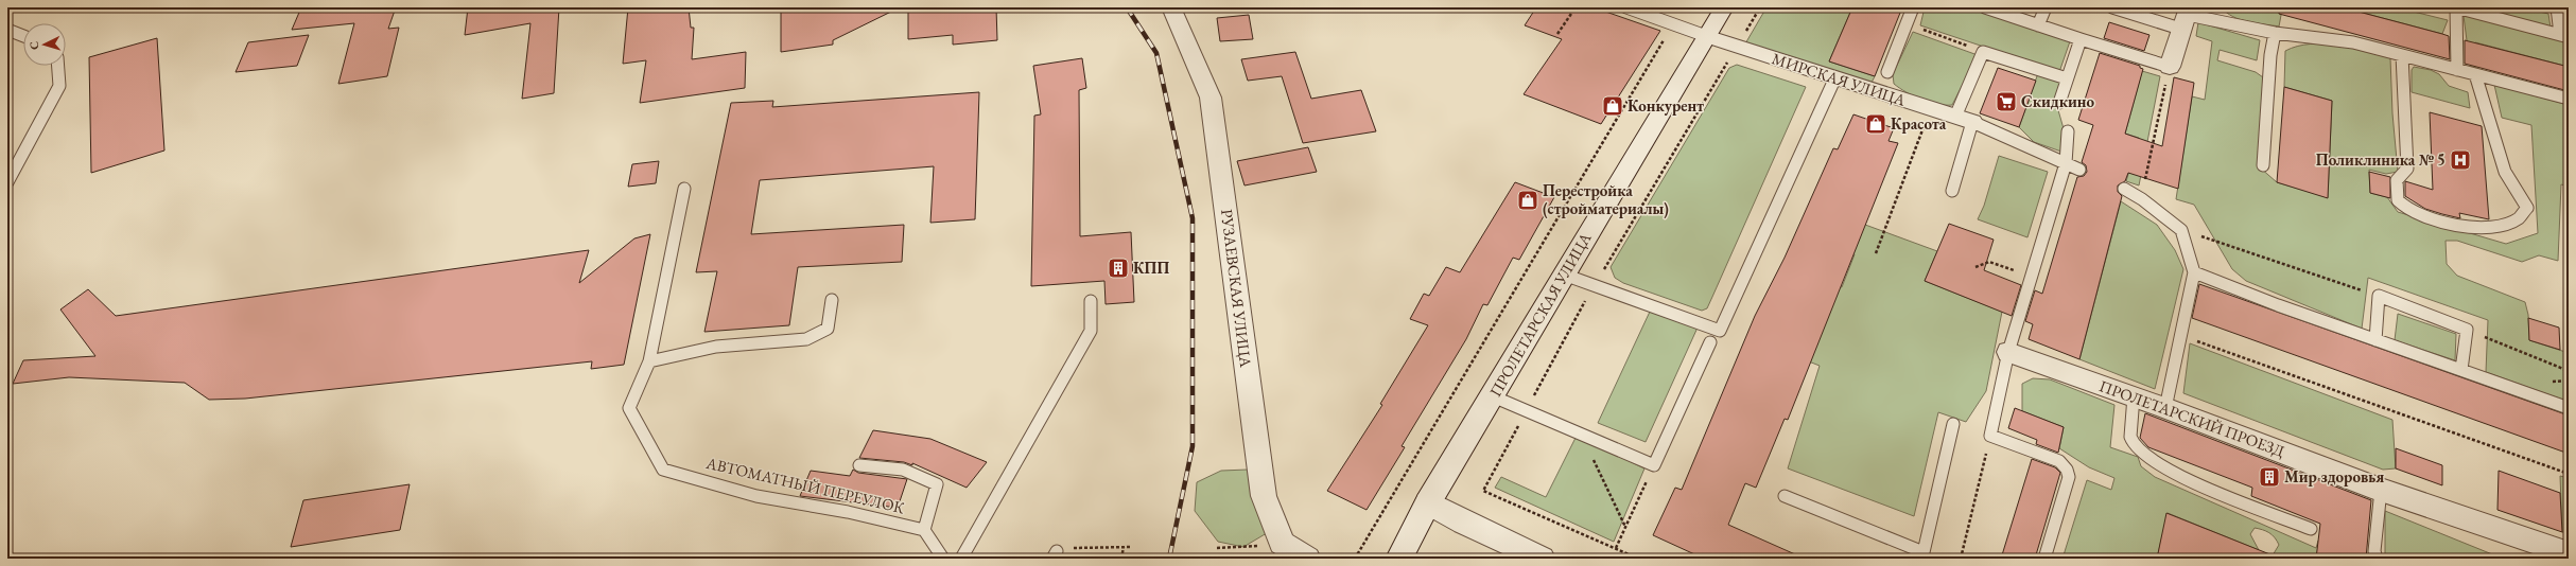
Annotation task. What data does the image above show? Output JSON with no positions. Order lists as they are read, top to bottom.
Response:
{
  "streets": {
    "street": [
      "МИРСКАЯ УЛИЦА",
      "РУЗАЕВСКАЯ УЛИЦА",
      "ПРОЛЕТАРСКАЯ УЛИЦА",
      "ПРОЛЕТАРСКИЙ ПРОЕЗД"
    ],
    "lane": ["АВТОМАТНЫЙ ПЕРЕУЛОК"]
  },
  "crossings": [
    ["МИРСКАЯ УЛИЦА", "ПРОЛЕТАРСКАЯ УЛИЦА"]
  ],
  "places": {
    "supermarket": ["Скидкино"],
    "shop": ["Конкурент", "Красота", "Перестройка (стройматериалы)"],
    "hospital": ["Поликлиника № 5"],
    "building": ["КПП", "Мир здоровья"]
  },
  "north": "left"
}
